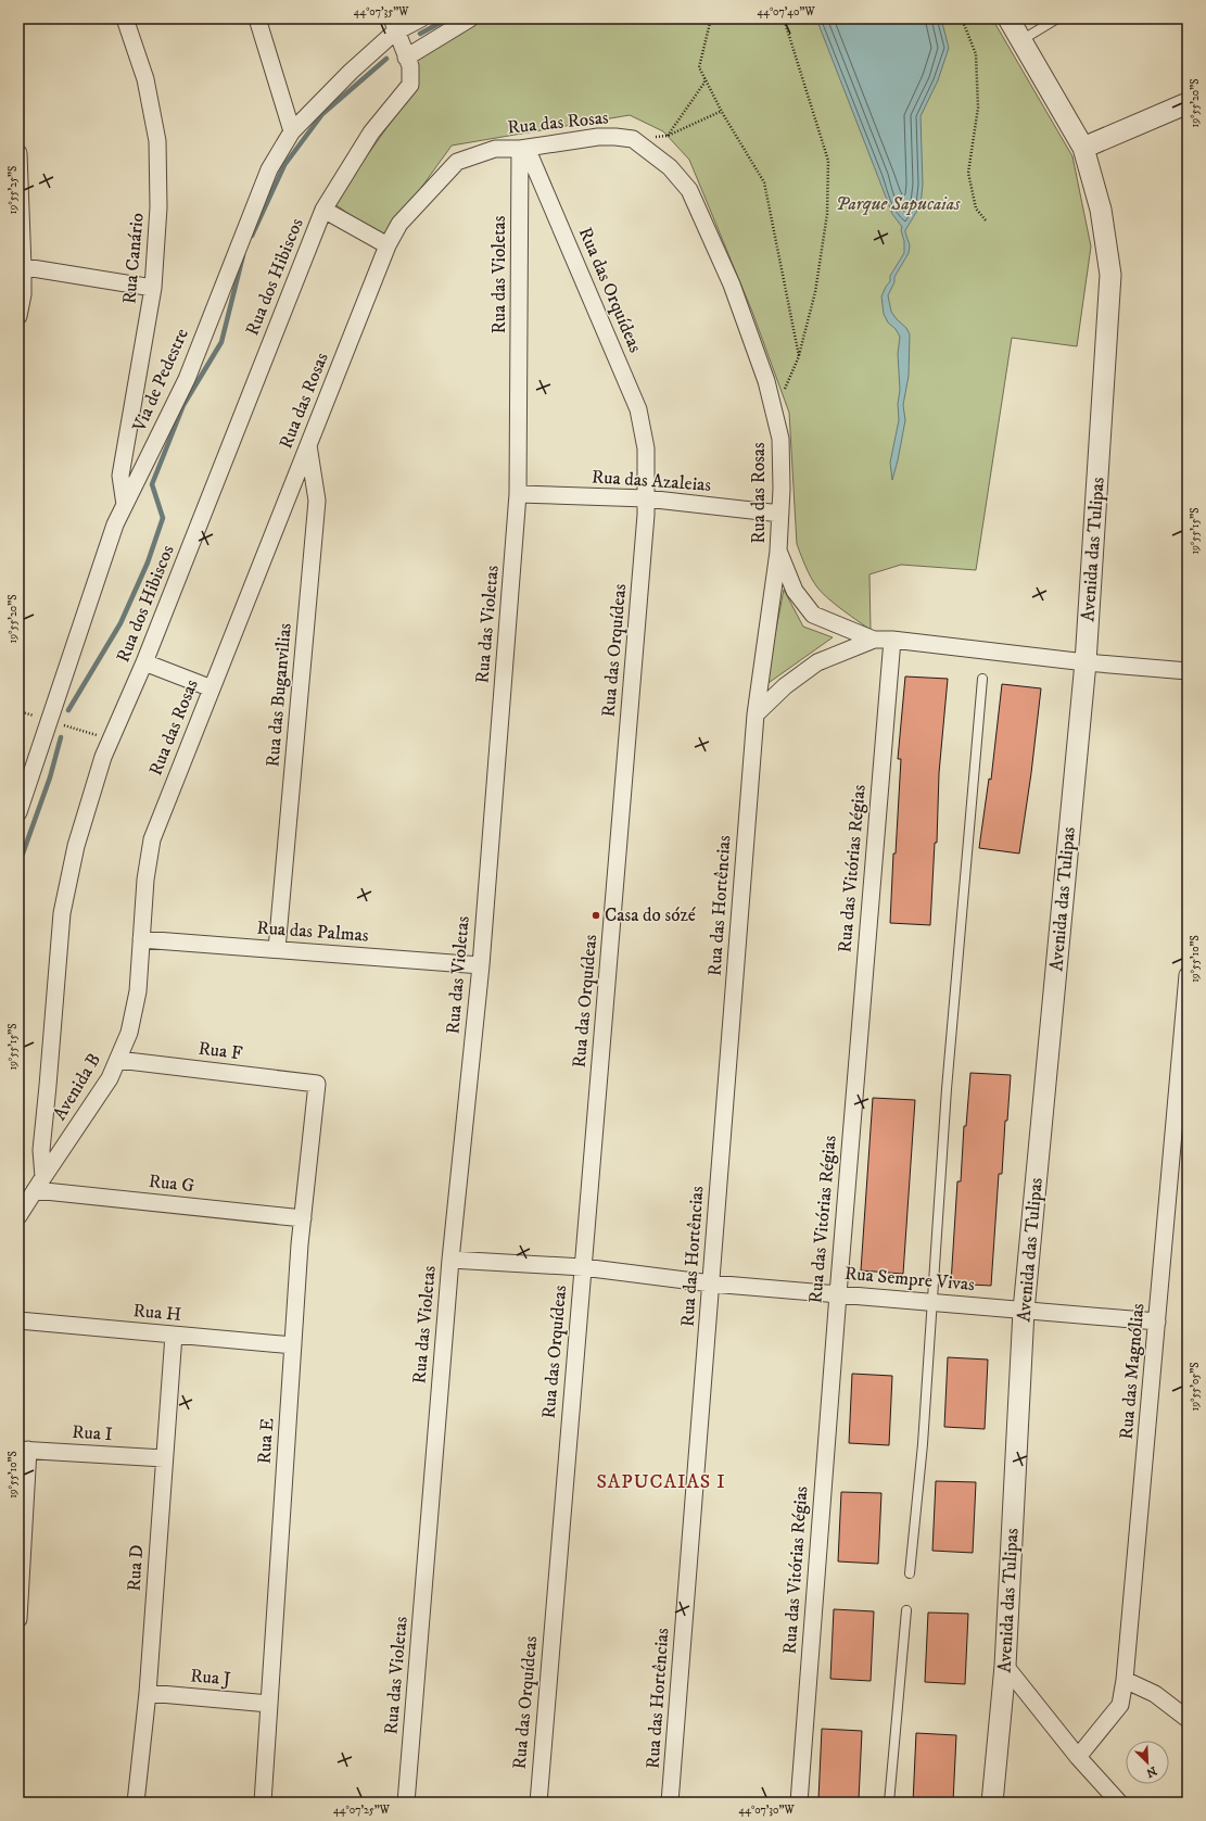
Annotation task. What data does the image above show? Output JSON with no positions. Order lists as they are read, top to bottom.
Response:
{
  "streets": {
    "street": [
      "Rua das Rosas",
      "Rua Canário",
      "Rua das Violetas",
      "Rua dos Hibiscos",
      "Rua das Orquídeas",
      "Via de Pedestre",
      "Rua das Azaleias",
      "Avenida das Tulipas",
      "Rua das Buganvilias",
      "Rua das Vitórias Régias",
      "Rua das Hortências",
      "Rua das Palmas",
      "Rua F",
      "Avenida B",
      "Rua G",
      "Rua Sempre Vivas",
      "Rua H",
      "Rua das Magnólias",
      "Rua I",
      "Rua E",
      "Rua D",
      "Rua J"
    ]
  },
  "crossings": [
    ["Rua das Rosas", "Rua das Violetas"],
    ["Rua das Rosas", "Rua das Orquídeas"],
    ["Rua das Rosas", "Rua das Azaleias"],
    ["Rua das Rosas", "Avenida das Tulipas"],
    ["Rua das Rosas", "Rua das Buganvilias"],
    ["Rua das Rosas", "Rua das Vitórias Régias"],
    ["Rua das Rosas", "Rua das Hortências"],
    ["Rua das Rosas", "Rua das Palmas"],
    ["Rua das Rosas", "Avenida B"],
    ["Rua Canário", "Via de Pedestre"],
    ["Rua das Violetas", "Rua das Orquídeas"],
    ["Rua das Violetas", "Rua das Azaleias"],
    ["Rua das Violetas", "Rua das Palmas"],
    ["Rua das Violetas", "Rua Sempre Vivas"],
    ["Rua dos Hibiscos", "Avenida B"],
    ["Rua dos Hibiscos", "Rua G"],
    ["Rua das Orquídeas", "Rua das Azaleias"],
    ["Rua das Orquídeas", "Rua Sempre Vivas"],
    ["Avenida das Tulipas", "Rua Sempre Vivas"],
    ["Rua das Buganvilias", "Rua das Palmas"],
    ["Rua das Vitórias Régias", "Rua Sempre Vivas"],
    ["Rua das Hortências", "Rua Sempre Vivas"],
    ["Rua das Palmas", "Avenida B"],
    ["Rua F", "Avenida B"],
    ["Rua F", "Rua E"],
    ["Avenida B", "Rua G"],
    ["Rua G", "Rua E"],
    ["Rua Sempre Vivas", "Rua das Magnólias"],
    ["Rua H", "Rua E"],
    ["Rua H", "Rua D"],
    ["Rua I", "Rua D"],
    ["Rua E", "Rua J"],
    ["Rua D", "Rua J"]
  ],
  "districts": ["SAPUCAIAS I"],
  "parks": ["Parque Sapucaias"],
  "places": ["Casa do sózé"],
  "north": "bottom right",
  "coordinates": [
    "44°07'35\"W",
    "44°07'40\"W",
    "19°55'20\"S",
    "19°55'25\"S",
    "19°55'15\"S",
    "19°55'10\"S",
    "19°55'05\"S",
    "44°07'25\"W",
    "44°07'30\"W"
  ]
}
